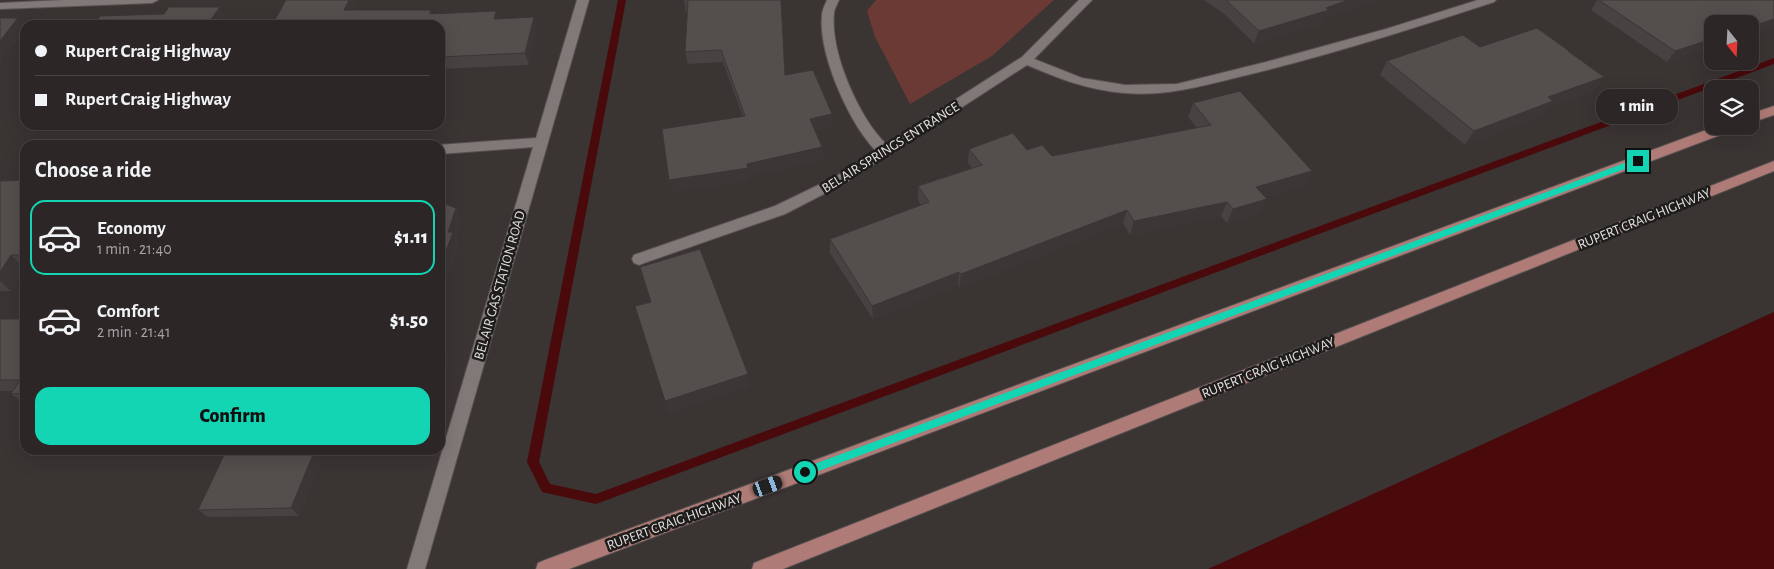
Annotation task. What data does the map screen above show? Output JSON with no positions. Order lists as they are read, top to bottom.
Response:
{
  "streets": {
    "main road": ["RUPERT CRAIG HIGHWAY"],
    "street": ["BEL AIR SPRINGS ENTRANCE", "BEL AIR GAS STATION ROAD"]
  },
  "north": "bottom",
  "page": {
    "banner": ["Rupert Craig Highway", "Rupert Craig Highway"],
    "bubble": "1 min",
    "heading": "Choose a ride",
    "list": [
      {
        "name": "Economy",
        "note": "1 min · 21:40",
        "value": "$1.11"
      },
      {
        "name": "Comfort",
        "note": "2 min · 21:41",
        "value": "$1.50"
      }
    ],
    "buttons": "Confirm"
  }
}
